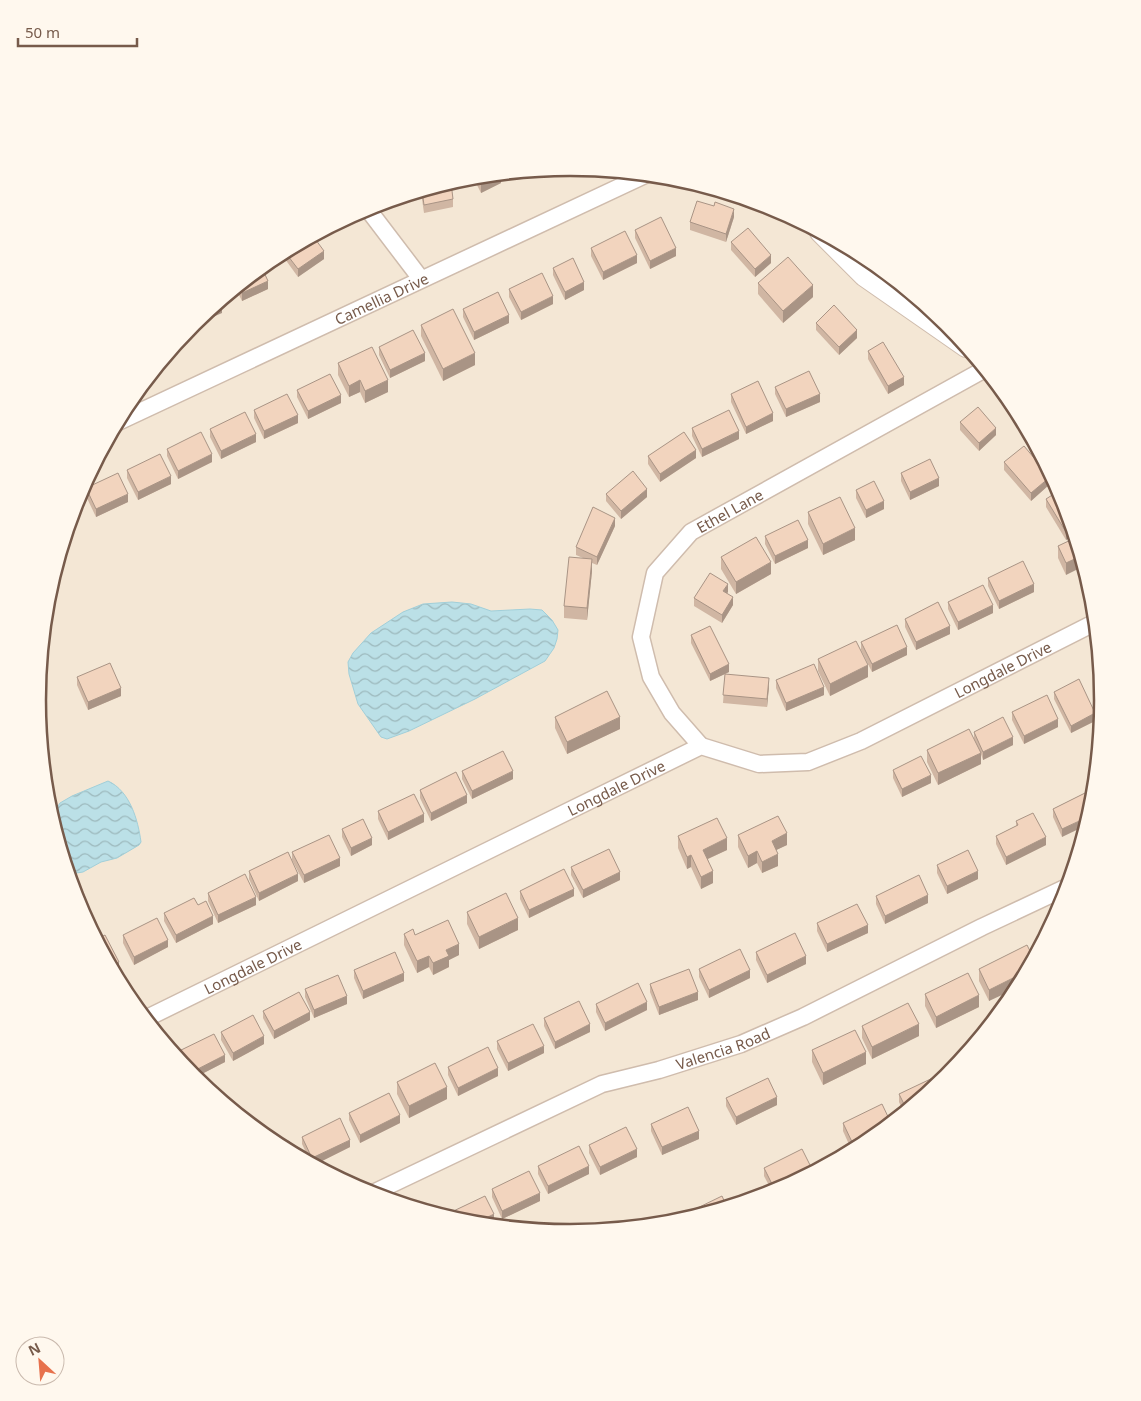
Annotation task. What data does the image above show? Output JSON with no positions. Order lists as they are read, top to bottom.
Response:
{
  "streets": {
    "street": [
      "Camellia Drive",
      "Ethel Lane",
      "Longdale Drive",
      "Valencia Road"
    ]
  },
  "crossings": [
    ["Ethel Lane", "Longdale Drive"]
  ],
  "scale_bar": "50 m",
  "north": "top left"
}
